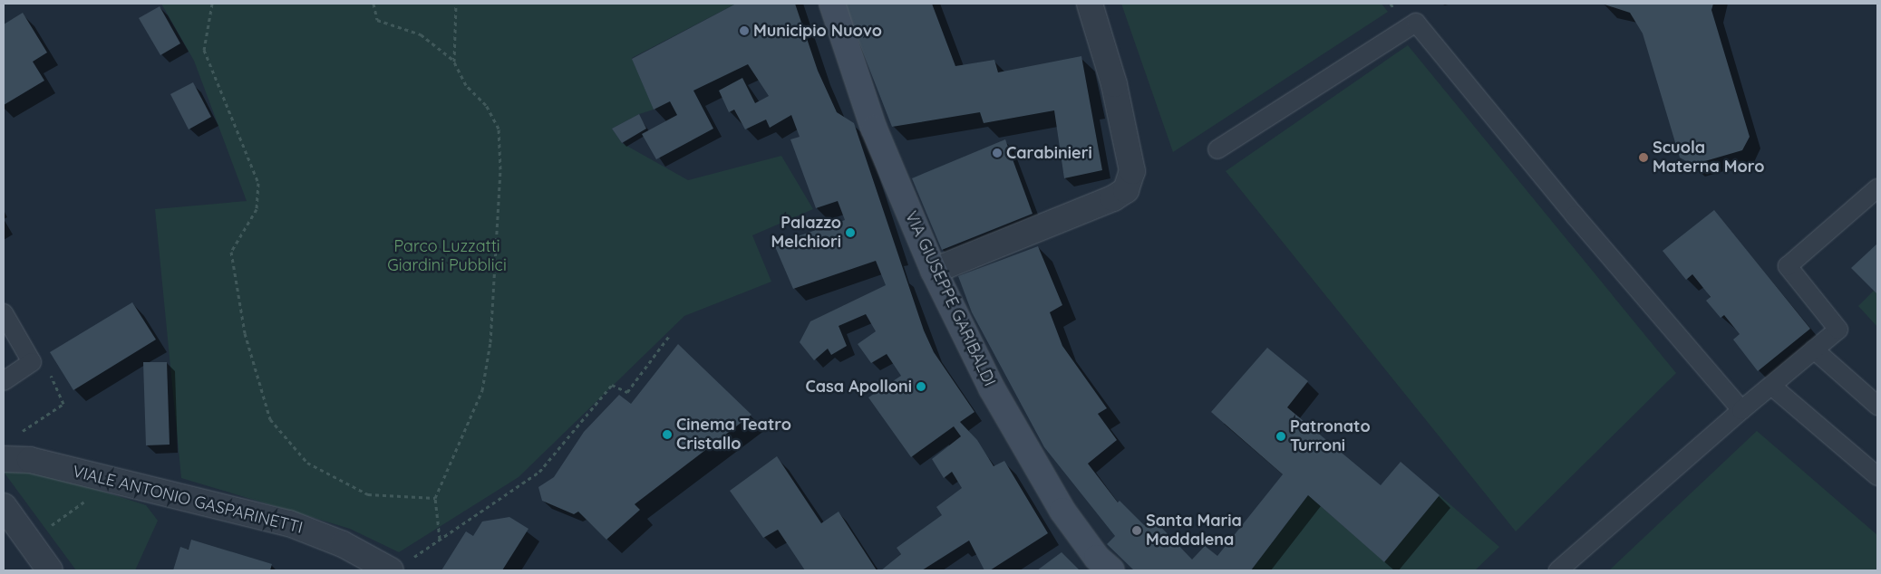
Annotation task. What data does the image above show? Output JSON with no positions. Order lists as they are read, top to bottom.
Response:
{
  "streets": {
    "street": ["VIA GIUSEPPE GARIBALDI", "VIALE ANTONIO GASPARINETTI"]
  },
  "parks": ["Parco Luzzatti Giardini Pubblici"],
  "places": [
    "Municipio Nuovo",
    "Carabinieri",
    "Scuola Materna Moro",
    "Palazzo Melchiori",
    "Casa Apolloni",
    "Cinema Teatro Cristallo",
    "Patronato Turroni",
    "Santa Maria Maddalena"
  ]
}
